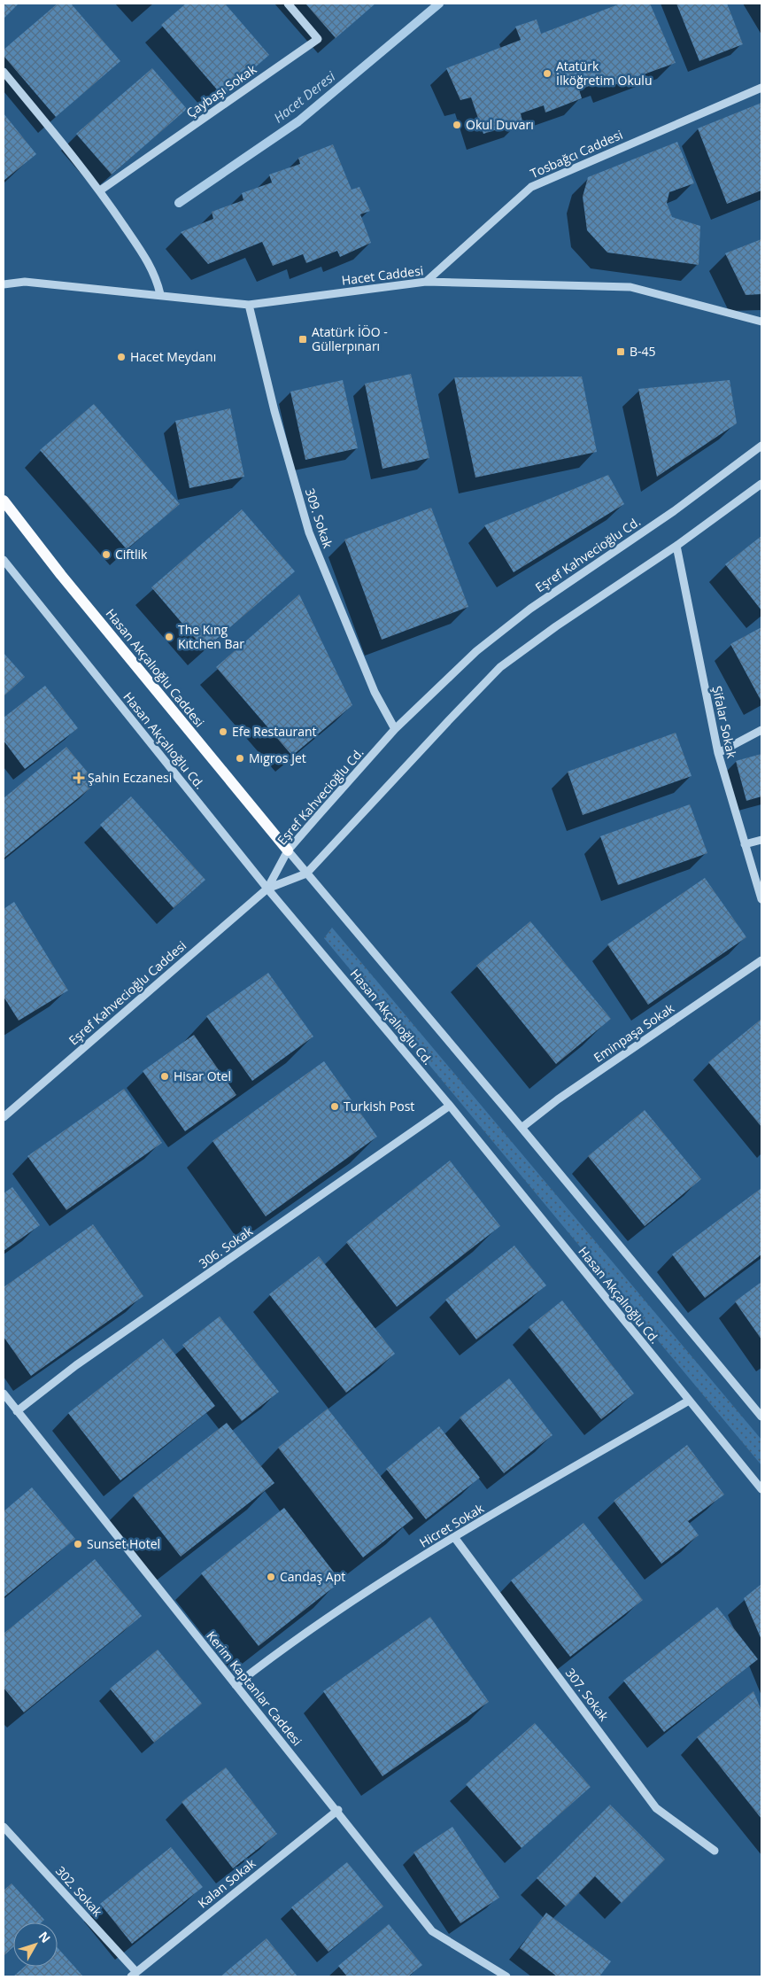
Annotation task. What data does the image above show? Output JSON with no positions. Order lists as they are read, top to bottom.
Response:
{
  "streets": {
    "main road": ["Hasan Akçalıoğlu Caddesi"],
    "street": [
      "Çaybaşı Sokak",
      "Tosbağcı Caddesi",
      "Hacet Caddesi",
      "309. Sokak",
      "Eşref Kahvecioğlu Cd.",
      "Şifalar Sokak",
      "Hasan Akçalıoğlu Cd.",
      "Eşref Kahvecioğlu Caddesi",
      "Eminpaşa Sokak",
      "306. Sokak",
      "Hicret Sokak",
      "Kerim Kaptanlar Caddesi",
      "307. Sokak",
      "Kalan Sokak",
      "302. Sokak"
    ]
  },
  "crossings": [
    ["Tosbağcı Caddesi", "Hacet Caddesi"],
    ["Hacet Caddesi", "309. Sokak"],
    ["309. Sokak", "Eşref Kahvecioğlu Cd."],
    ["Eşref Kahvecioğlu Cd.", "Hasan Akçalıoğlu Caddesi"],
    ["Eşref Kahvecioğlu Cd.", "Hasan Akçalıoğlu Cd."],
    ["Eşref Kahvecioğlu Cd.", "Eşref Kahvecioğlu Caddesi"],
    ["Hasan Akçalıoğlu Cd.", "Eşref Kahvecioğlu Caddesi"],
    ["Hasan Akçalıoğlu Cd.", "306. Sokak"],
    ["Hasan Akçalıoğlu Cd.", "Hicret Sokak"],
    ["306. Sokak", "Kerim Kaptanlar Caddesi"],
    ["Hicret Sokak", "Kerim Kaptanlar Caddesi"],
    ["Hicret Sokak", "307. Sokak"],
    ["Kerim Kaptanlar Caddesi", "Kalan Sokak"],
    ["Kalan Sokak", "302. Sokak"]
  ],
  "water": ["Hacet Deresi"],
  "places": {
    "other": [
      "Atatürk İlköğretim Okulu",
      "Okul Duvarı",
      "Hacet Meydanı",
      "Ciftlik",
      "The Kıng Kıtchen Bar",
      "Efe Restaurant",
      "Mıgros Jet",
      "Hisar Otel",
      "Turkish Post",
      "Sunset Hotel",
      "Candaş Apt"
    ],
    "transit": ["Atatürk İÖO - Güllerpınarı", "B-45"],
    "health": ["Şahin Eczanesi"]
  },
  "north": "top right"
}
